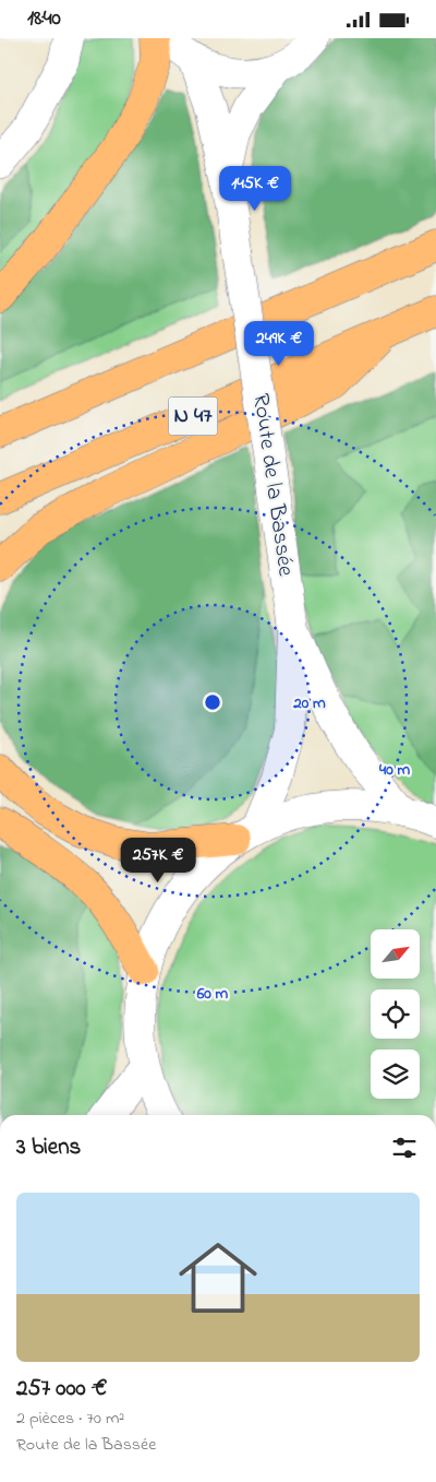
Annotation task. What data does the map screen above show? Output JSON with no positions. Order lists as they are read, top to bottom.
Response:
{
  "streets": {
    "highway": ["N 47"],
    "street": ["Route de la Bassée"]
  },
  "north": "top right",
  "page": {
    "status": "18:40",
    "price": ["145K €", "249K €", "257K €"],
    "heading": "3 biens",
    "list": [
      {
        "name": "257 000 €",
        "note": "2 pièces · 70 m² · Route de la Bassée"
      }
    ]
  },
  "rings": ["20 m", "40 m", "60 m"]
}
